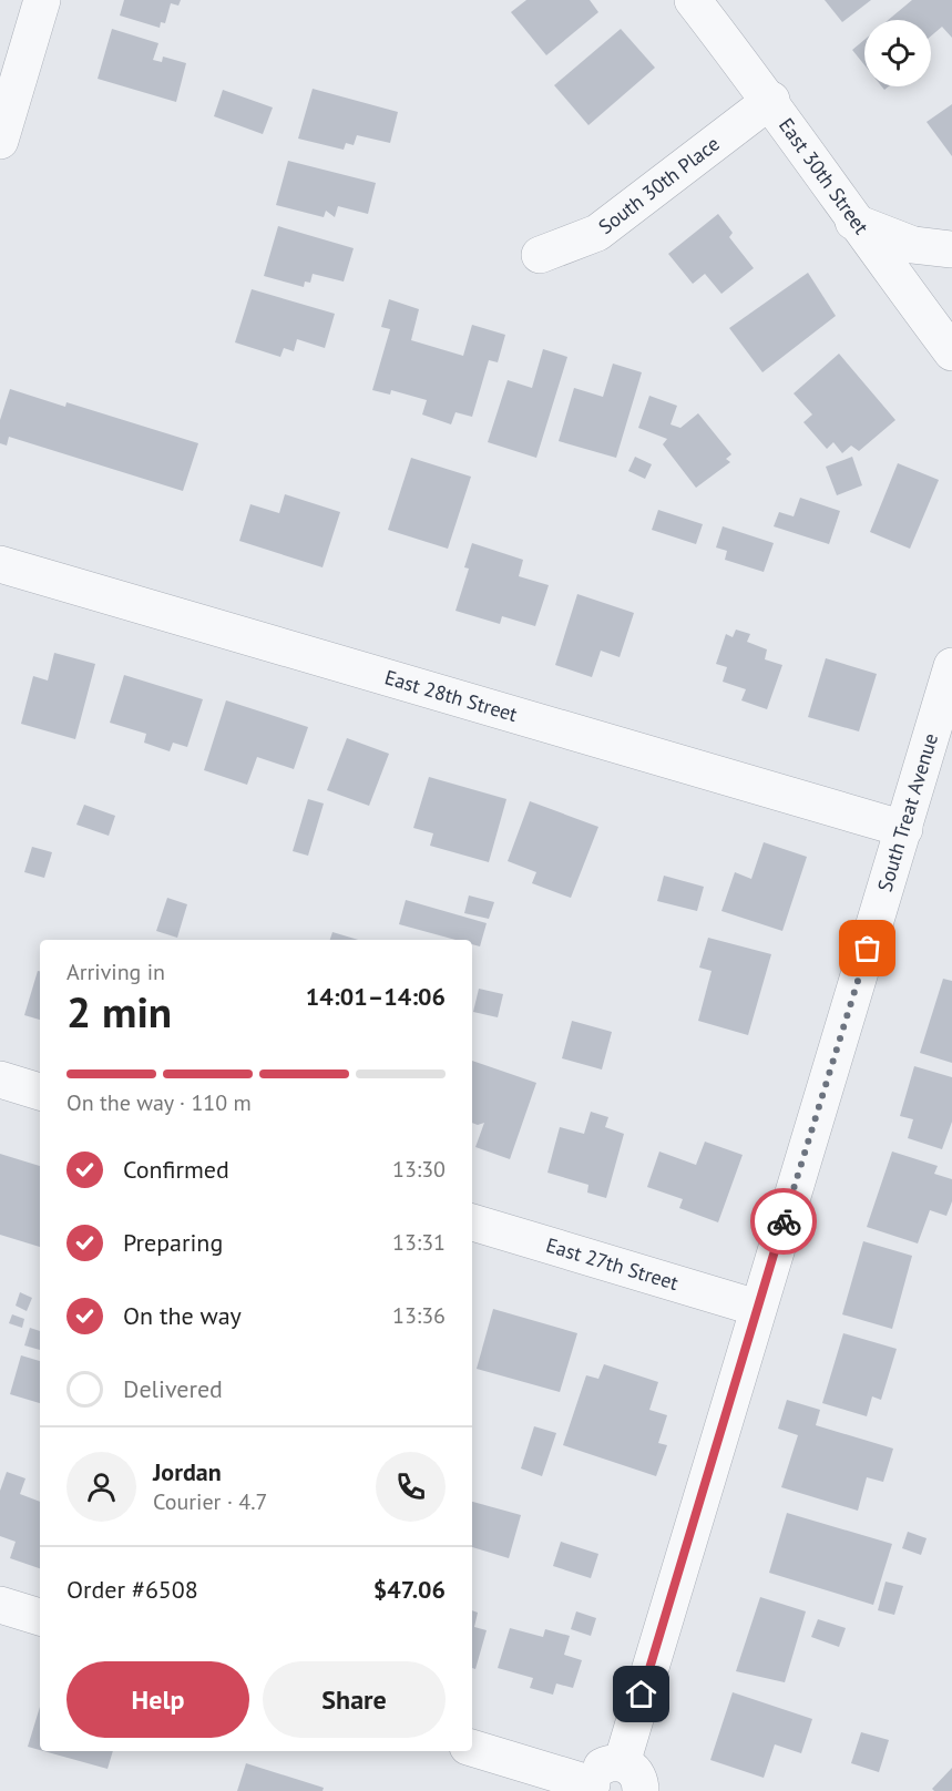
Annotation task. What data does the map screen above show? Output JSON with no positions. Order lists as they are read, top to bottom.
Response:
{
  "streets": {
    "street": [
      "East 30th Street",
      "South 30th Place",
      "East 28th Street",
      "South Treat Avenue",
      "East 27th Street"
    ]
  },
  "crossings": [
    ["East 30th Street", "South 30th Place"],
    ["East 28th Street", "South Treat Avenue"],
    ["South Treat Avenue", "East 27th Street"]
  ],
  "page": {
    "heading": ["2 min", "Arriving in", "14:01–14:06"],
    "panel": [
      "Jordan",
      "Courier · 4.7",
      "Order #6508",
      "$47.06"
    ],
    "bar": "On the way · 110 m",
    "list": [
      ["Confirmed", "13:30"],
      ["Preparing", "13:31"],
      ["On the way", "13:36"],
      "Delivered"
    ],
    "buttons": ["Help", "Share"]
  }
}
